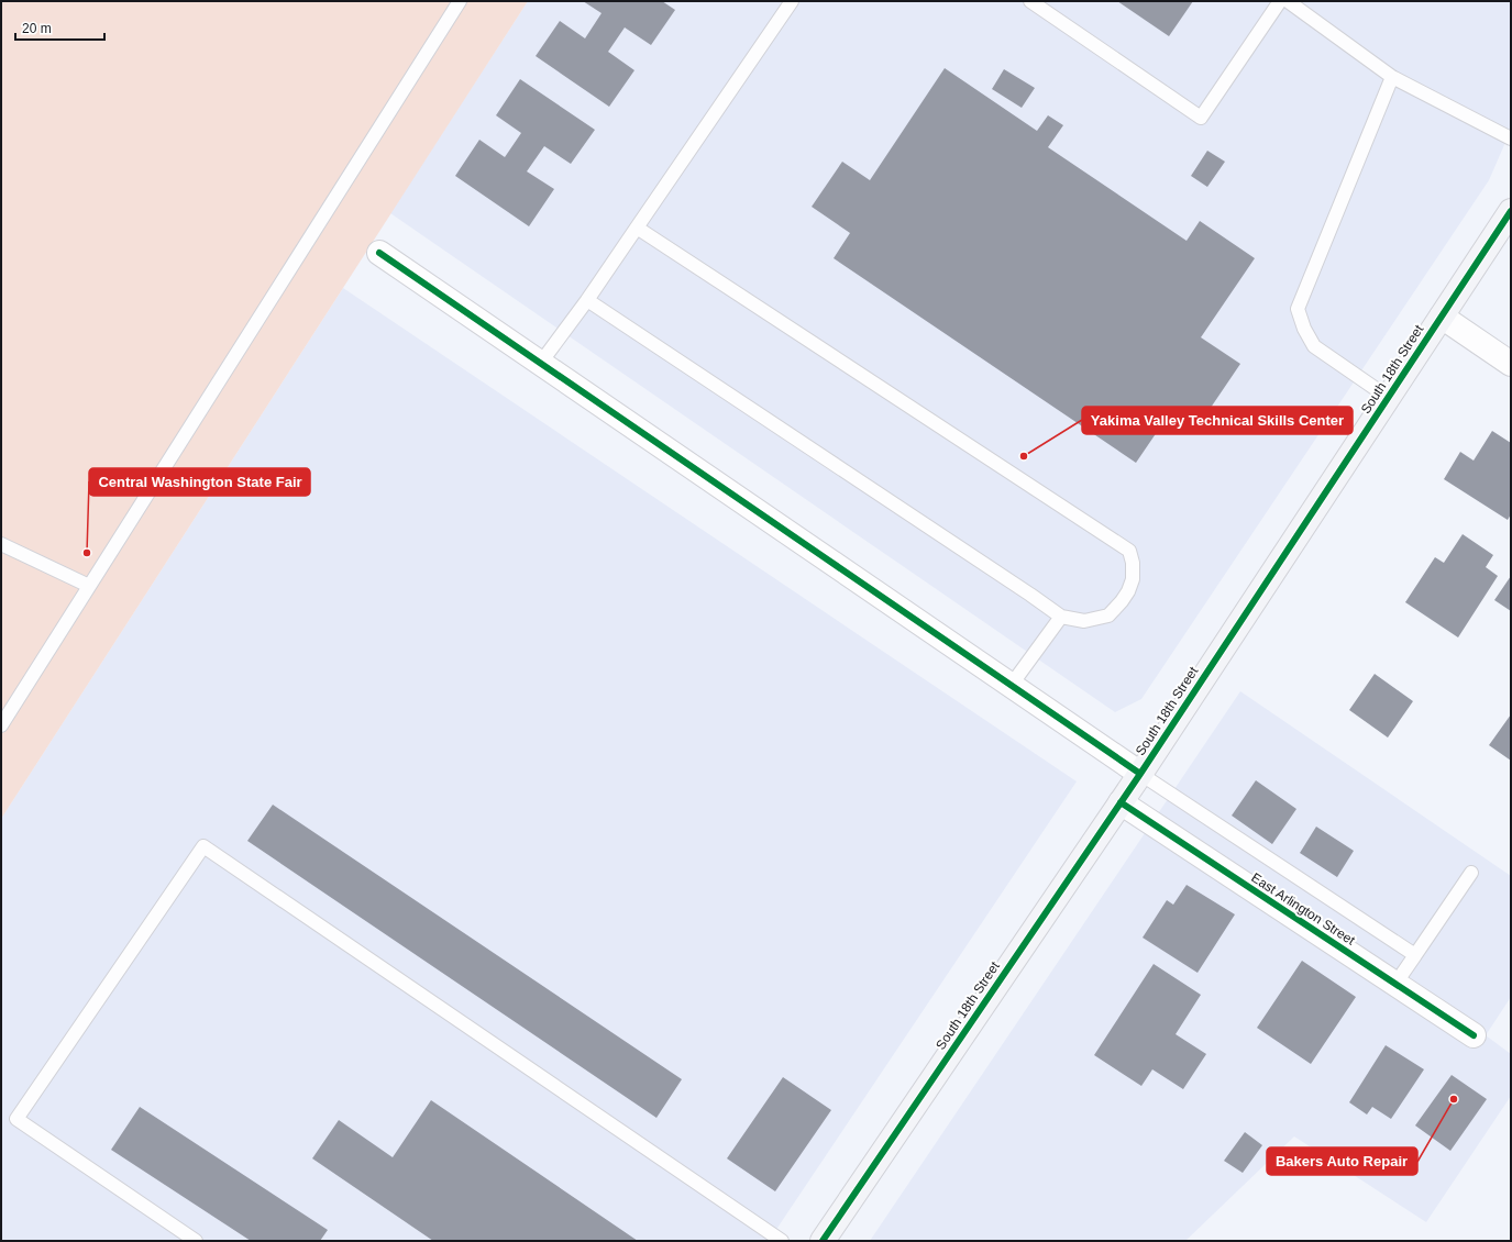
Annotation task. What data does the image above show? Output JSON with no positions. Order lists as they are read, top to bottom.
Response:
{
  "streets": {
    "street": ["South 18th Street", "East Arlington Street"]
  },
  "crossings": [
    ["South 18th Street", "East Arlington Street"]
  ],
  "places": ["Yakima Valley Technical Skills Center", "Central Washington State Fair", "Bakers Auto Repair"],
  "scale_bar": "20 m"
}
